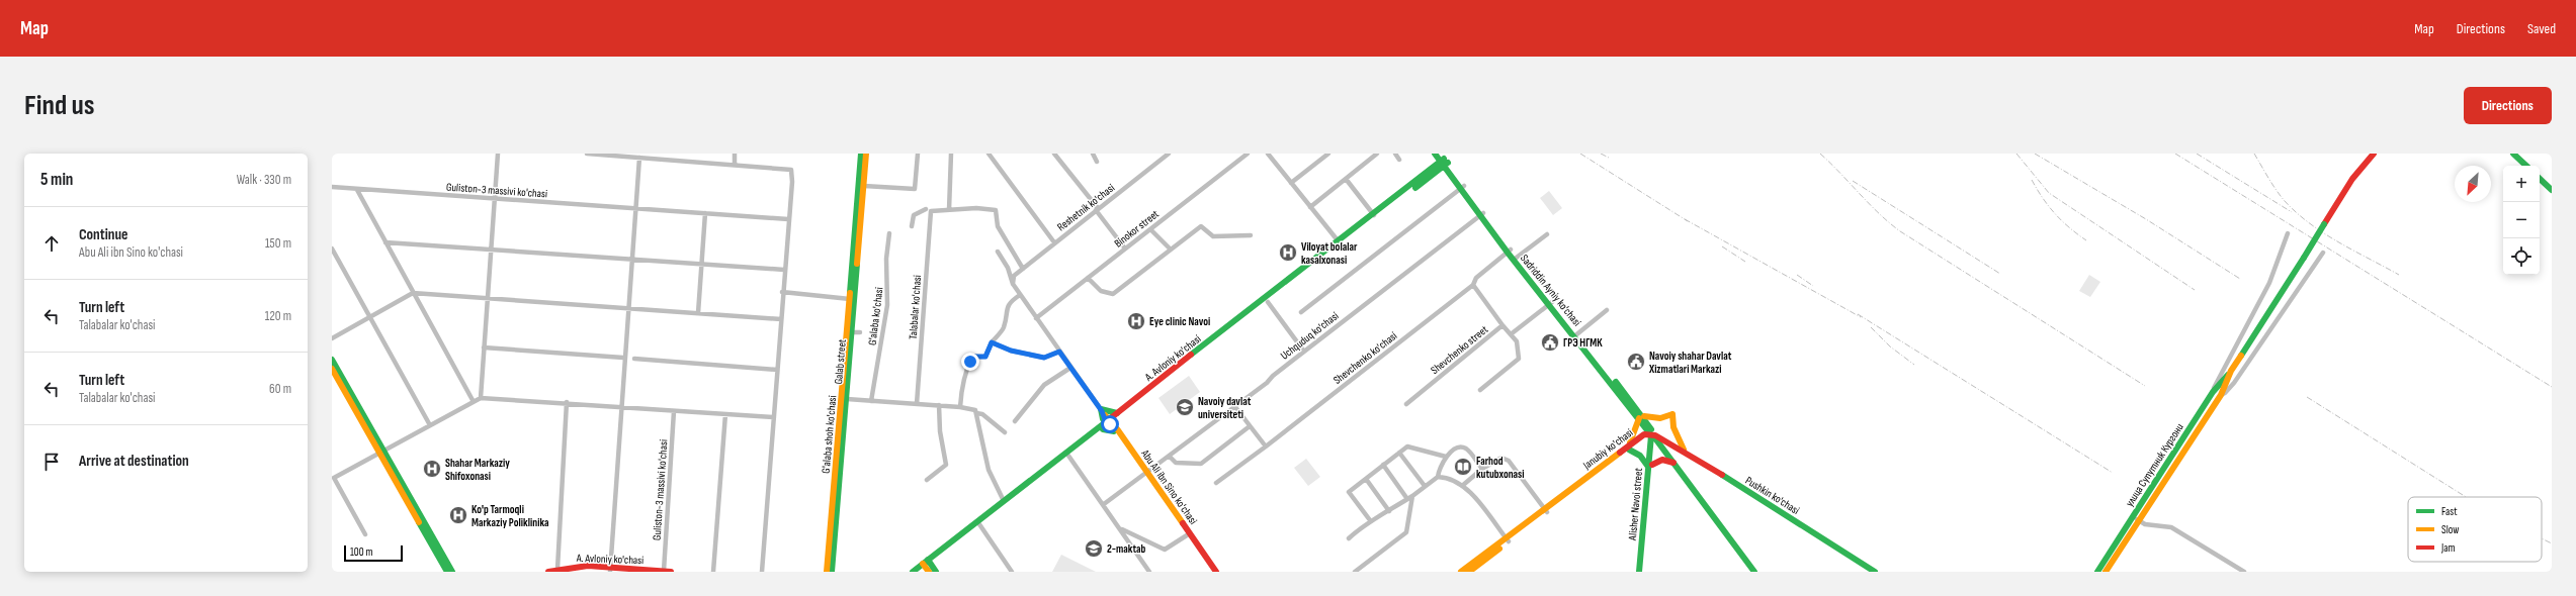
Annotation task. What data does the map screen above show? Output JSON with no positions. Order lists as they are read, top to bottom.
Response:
{
  "streets": {
    "main road": [
      "Sadriddin Ayniy ko'chasi",
      "A. Avloniy ko'chasi",
      "Galab street",
      "G'alaba shoh ko'chasi",
      "Janubiy ko'chasi",
      "улица Супутник Кургони",
      "Abu Ali ibn Sino ko'chasi",
      "Pushkin ko'chasi",
      "Alisher Navoi street"
    ],
    "street": [
      "Guliston-3 massivi ko'chasi",
      "Reshetnik ko'chasi",
      "Binokor street",
      "Talabalar ko'chasi",
      "G'alaba ko'chasi",
      "Uchquduq ko'chasi",
      "Shevchenko street",
      "Shevchenko ko'chasi"
    ]
  },
  "crossings": [
    ["Guliston-3 massivi ko'chasi", "A. Avloniy ko'chasi"],
    ["Reshetnik ko'chasi", "Abu Ali ibn Sino ko'chasi"],
    ["Binokor street", "Abu Ali ibn Sino ko'chasi"],
    ["Sadriddin Ayniy ko'chasi", "Uchquduq ko'chasi"],
    ["Sadriddin Ayniy ko'chasi", "A. Avloniy ko'chasi"],
    ["Sadriddin Ayniy ko'chasi", "Shevchenko ko'chasi"],
    ["Sadriddin Ayniy ko'chasi", "Janubiy ko'chasi"],
    ["Sadriddin Ayniy ko'chasi", "Pushkin ko'chasi"],
    ["Sadriddin Ayniy ko'chasi", "Alisher Navoi street"],
    ["Uchquduq ko'chasi", "Abu Ali ibn Sino ko'chasi"],
    ["Shevchenko street", "Shevchenko ko'chasi"],
    ["A. Avloniy ko'chasi", "Abu Ali ibn Sino ko'chasi"],
    ["Janubiy ko'chasi", "Pushkin ko'chasi"],
    ["Janubiy ko'chasi", "Alisher Navoi street"],
    ["Pushkin ko'chasi", "Alisher Navoi street"]
  ],
  "places": {
    "hospital": [
      "Viloyat bolalar kasalxonasi",
      "Eye clinic Navoi",
      "Shahar Markaziy Shifoxonasi",
      "Ko'p Tarmoqli Markaziy Poliklinika"
    ],
    "public building": ["ГРЭ НГМК", "Navoiy shahar Davlat Xizmatlari Markazi"],
    "school or university": ["Navoiy davlat universiteti", "2-maktab"],
    "library": ["Farhod kutubxonasi"]
  },
  "legend": ["Fast", "Slow", "Jam"],
  "scale_bar": "100 m",
  "north": "bottom left",
  "page": {
    "header": "Map",
    "nav": ["Map", "Directions", "Saved"],
    "buttons": "Directions",
    "title": "Find us",
    "heading": ["5 min", "Walk · 330 m"],
    "map_buttons": ["+", "−"],
    "list": [
      ["Continue", "Abu Ali ibn Sino ko'chasi", "150 m"],
      ["Turn left", "Talabalar ko'chasi", "120 m"],
      ["Turn left", "Talabalar ko'chasi", "60 m"],
      "Arrive at destination"
    ],
    "scale": "100 m"
  }
}
